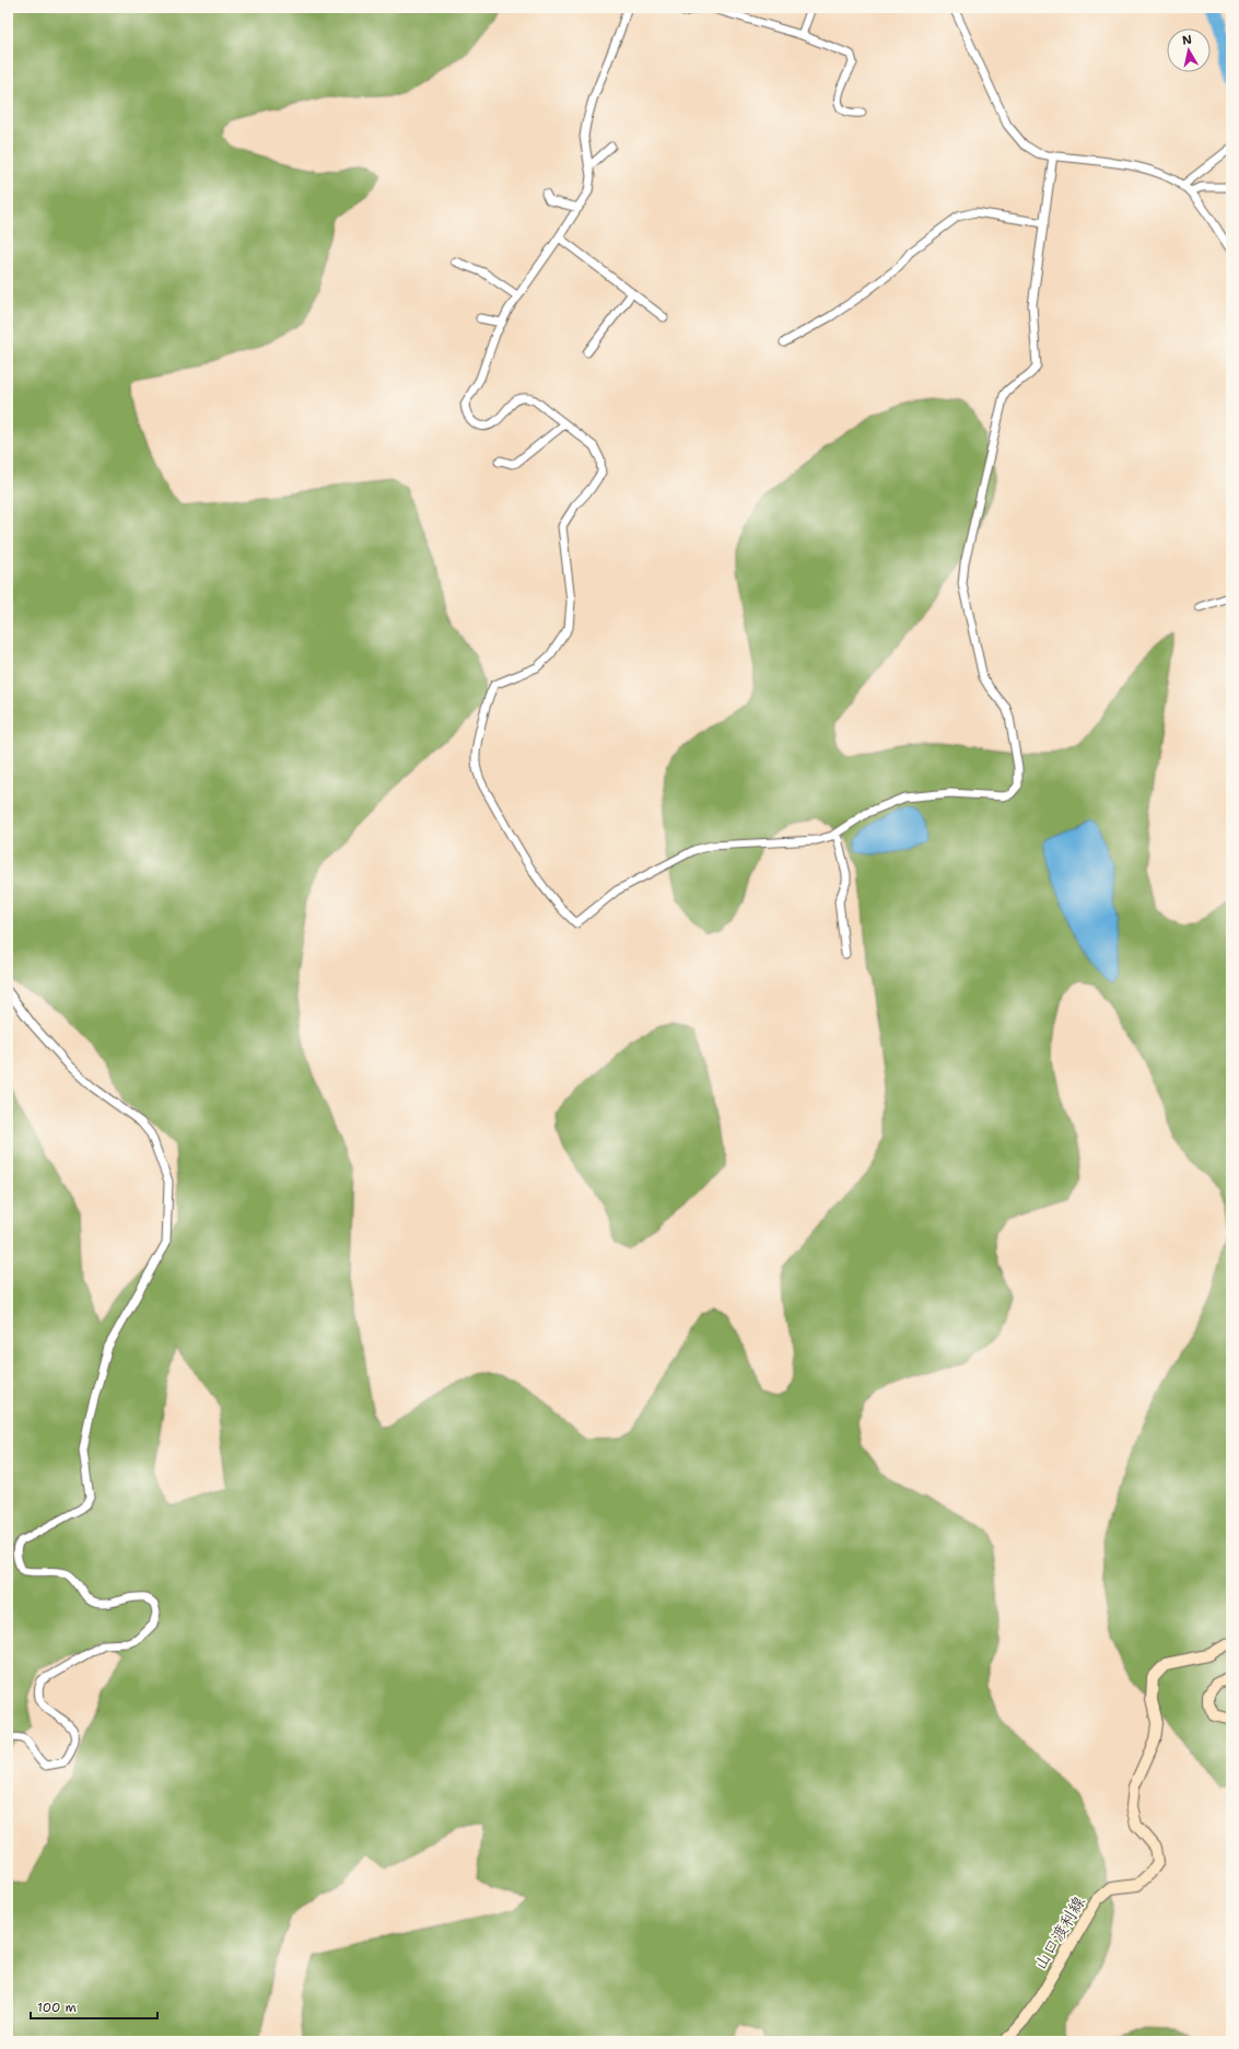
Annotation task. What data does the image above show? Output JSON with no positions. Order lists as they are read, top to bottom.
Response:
{
  "streets": {
    "main road": ["山口渡利線"]
  },
  "scale_bar": "100 m",
  "north": "top"
}
